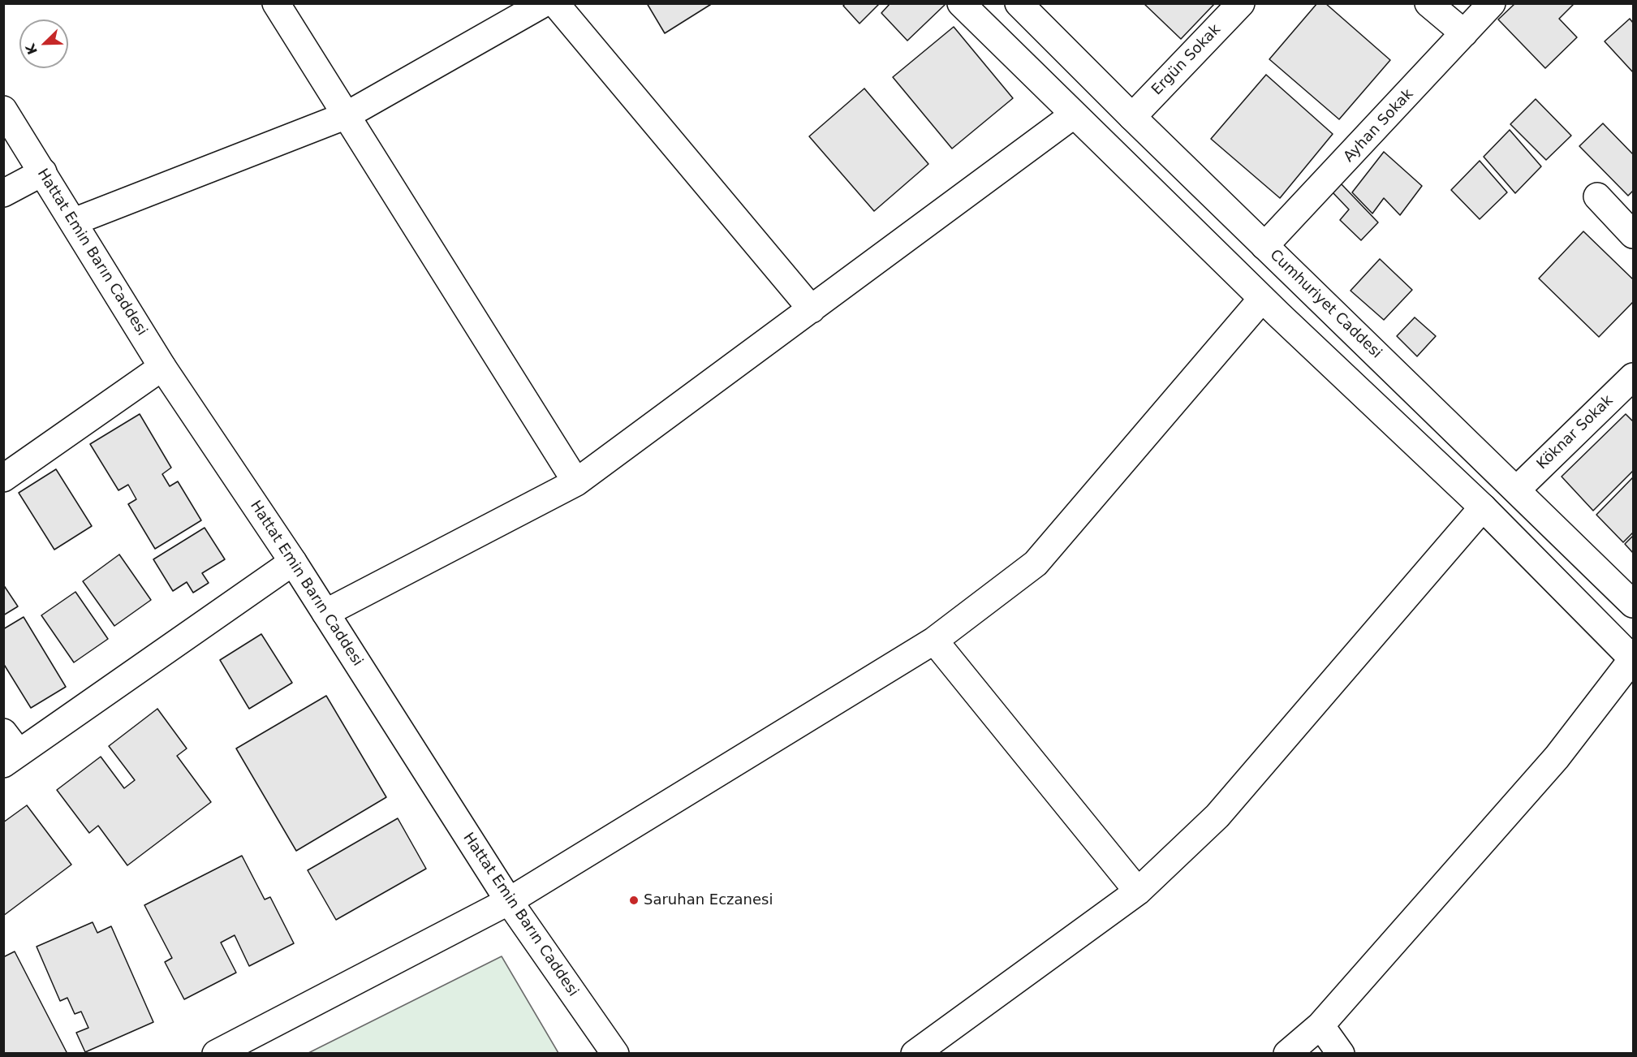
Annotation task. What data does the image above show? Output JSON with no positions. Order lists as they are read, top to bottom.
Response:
{
  "streets": {
    "street": [
      "Ergün Sokak",
      "Ayhan Sokak",
      "Hattat Emin Barın Caddesi",
      "Cumhuriyet Caddesi",
      "Köknar Sokak"
    ]
  },
  "crossings": [
    ["Ergün Sokak", "Cumhuriyet Caddesi"],
    ["Ayhan Sokak", "Cumhuriyet Caddesi"],
    ["Cumhuriyet Caddesi", "Köknar Sokak"]
  ],
  "places": ["Saruhan Eczanesi"],
  "north": "bottom left"
}
